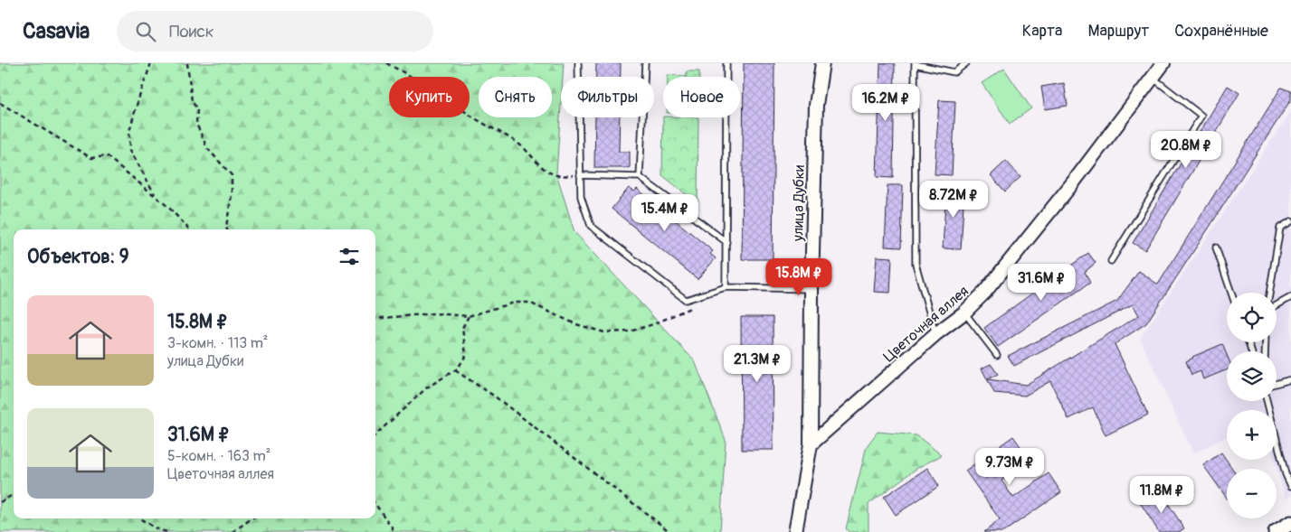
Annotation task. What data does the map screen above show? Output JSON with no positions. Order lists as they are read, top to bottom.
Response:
{
  "streets": {
    "street": ["улица Дубки", "Цветочная аллея"]
  },
  "crossings": [
    ["улица Дубки", "Цветочная аллея"]
  ],
  "page": {
    "header": "Casavia",
    "search": "Поиск",
    "nav": ["Карта", "Маршрут", "Сохранённые"],
    "chip": [
      "Купить",
      "Снять",
      "Фильтры",
      "Новое"
    ],
    "price": [
      "16.2M ₽",
      "20.8M ₽",
      "8.72M ₽",
      "15.4M ₽",
      "15.8M ₽",
      "31.6M ₽",
      "21.3M ₽",
      "9.73M ₽",
      "11.8M ₽"
    ],
    "heading": "Объектов: 9",
    "list": [
      {
        "name": "15.8M ₽",
        "note": "3-комн. · 113 m² · улица Дубки"
      },
      {
        "name": "31.6M ₽",
        "note": "5-комн. · 163 m² · Цветочная аллея"
      }
    ],
    "map_buttons": ["+", "−"]
  }
}
